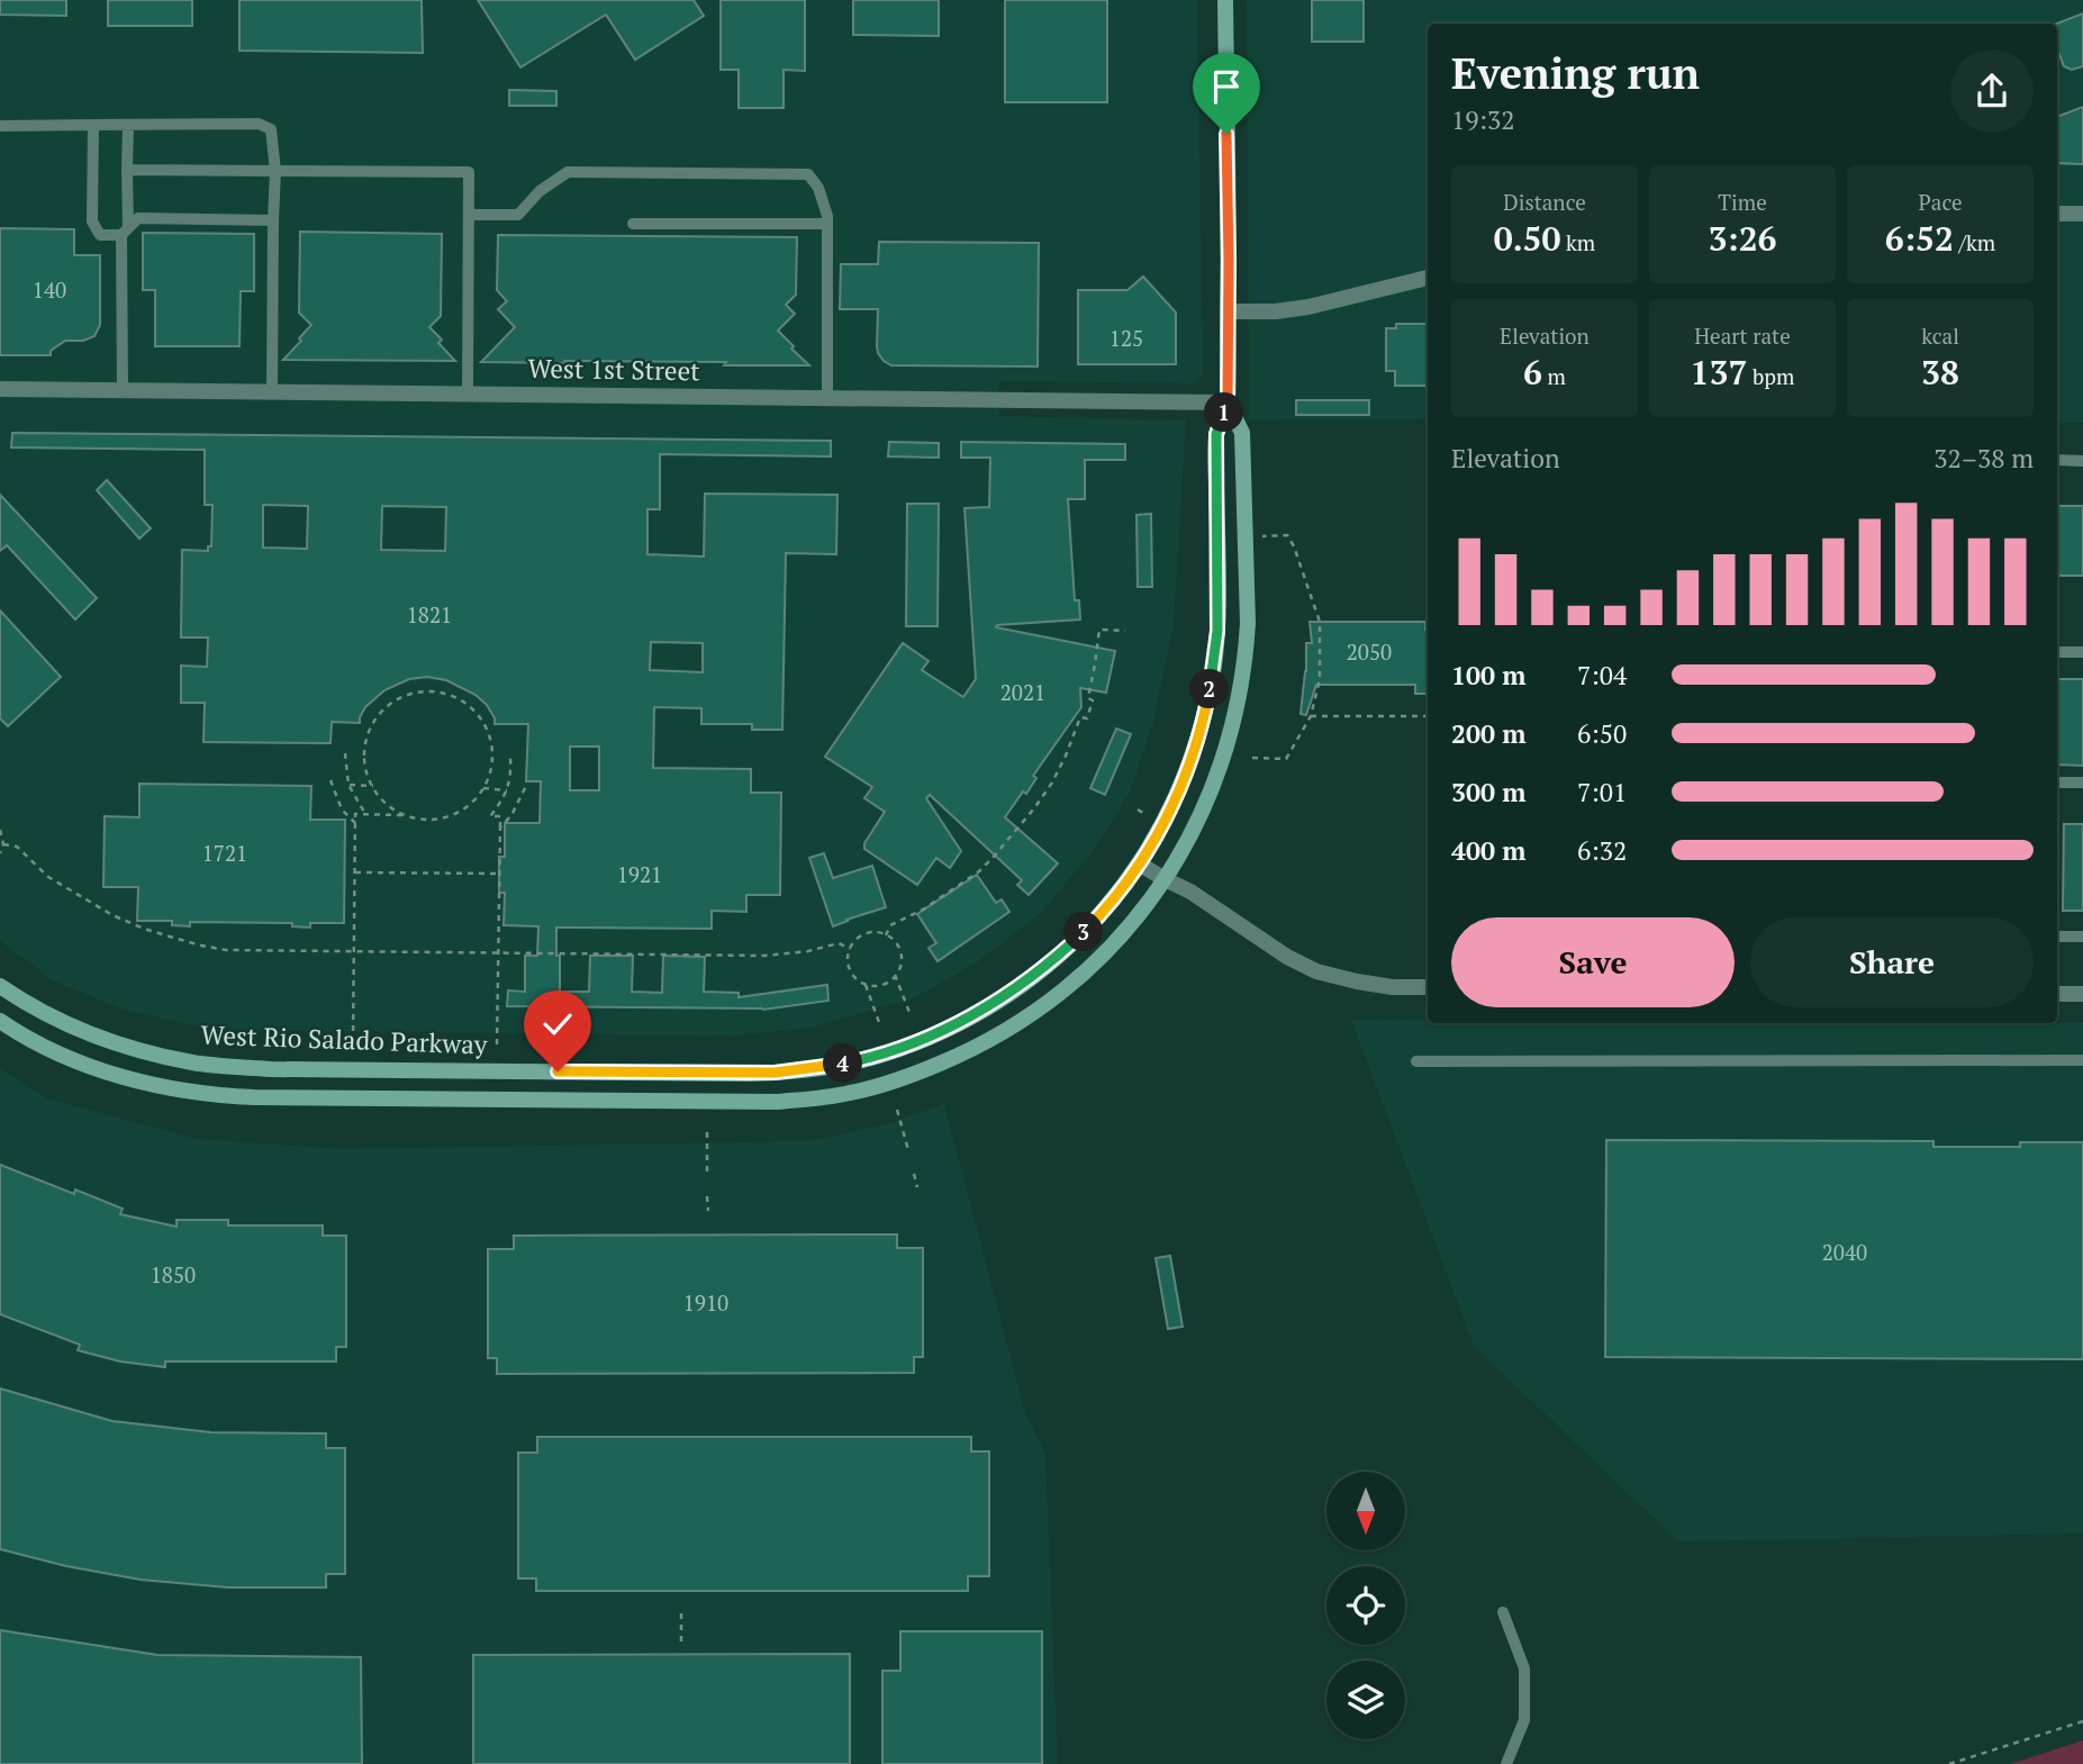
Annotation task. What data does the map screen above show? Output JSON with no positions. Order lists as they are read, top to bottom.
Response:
{
  "streets": {
    "main road": ["West Rio Salado Parkway"],
    "street": ["West 1st Street"]
  },
  "crossings": [
    ["West 1st Street", "West Rio Salado Parkway"]
  ],
  "house_numbers": [
    "140",
    "125",
    "1821",
    "2050",
    "2021",
    "1721",
    "1921",
    "2040",
    "1850",
    "1910"
  ],
  "north": "bottom",
  "page": {
    "heading": ["Evening run", "19:32"],
    "stats": [
      ["Distance", "0.50 km"],
      ["Time", "3:26"],
      ["Pace", "6:52 /km"],
      ["Elevation", "6 m"],
      ["Heart rate", "137 bpm"],
      ["kcal", "38"]
    ],
    "pins": [
      "1",
      "2",
      "3",
      "4"
    ],
    "chart": ["Elevation", "32–38 m"],
    "list": [
      {
        "name": "100 m",
        "note": "7:04"
      },
      {
        "name": "200 m",
        "note": "6:50"
      },
      {
        "name": "300 m",
        "note": "7:01"
      },
      {
        "name": "400 m",
        "note": "6:32"
      }
    ],
    "buttons": ["Save", "Share"]
  }
}
